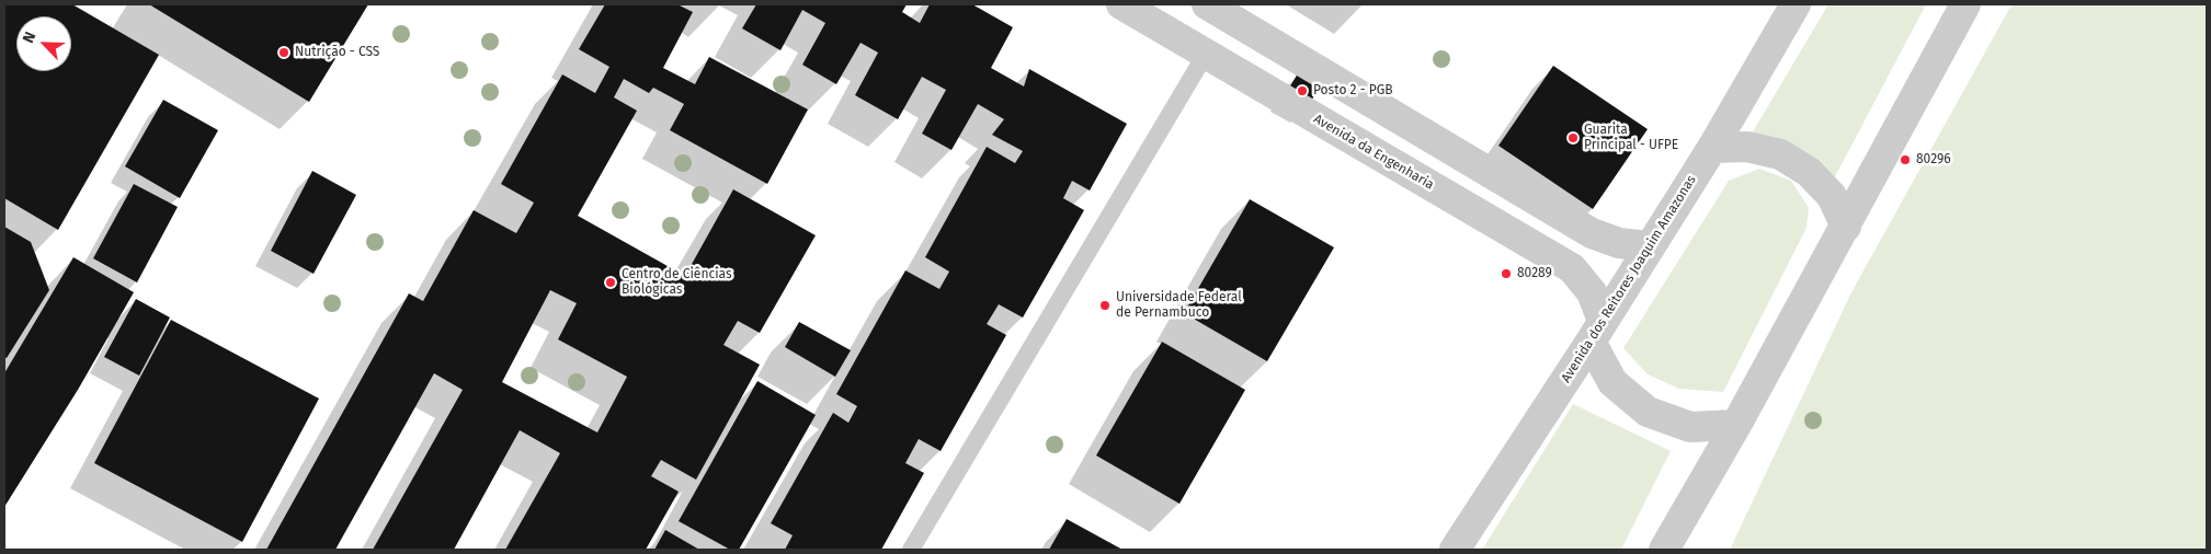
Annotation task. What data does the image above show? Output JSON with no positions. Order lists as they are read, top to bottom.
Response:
{
  "streets": {
    "street": ["Avenida da Engenharia", "Avenida dos Reitores Joaquim Amazonas"]
  },
  "crossings": [
    ["Avenida da Engenharia", "Avenida dos Reitores Joaquim Amazonas"]
  ],
  "places": [
    "Nutrição - CSS",
    "Posto 2 - PGB",
    "Guarita Principal - UFPE",
    "80296",
    "80289",
    "Centro de Ciências Biológicas",
    "Universidade Federal de Pernambuco"
  ],
  "north": "top left"
}
